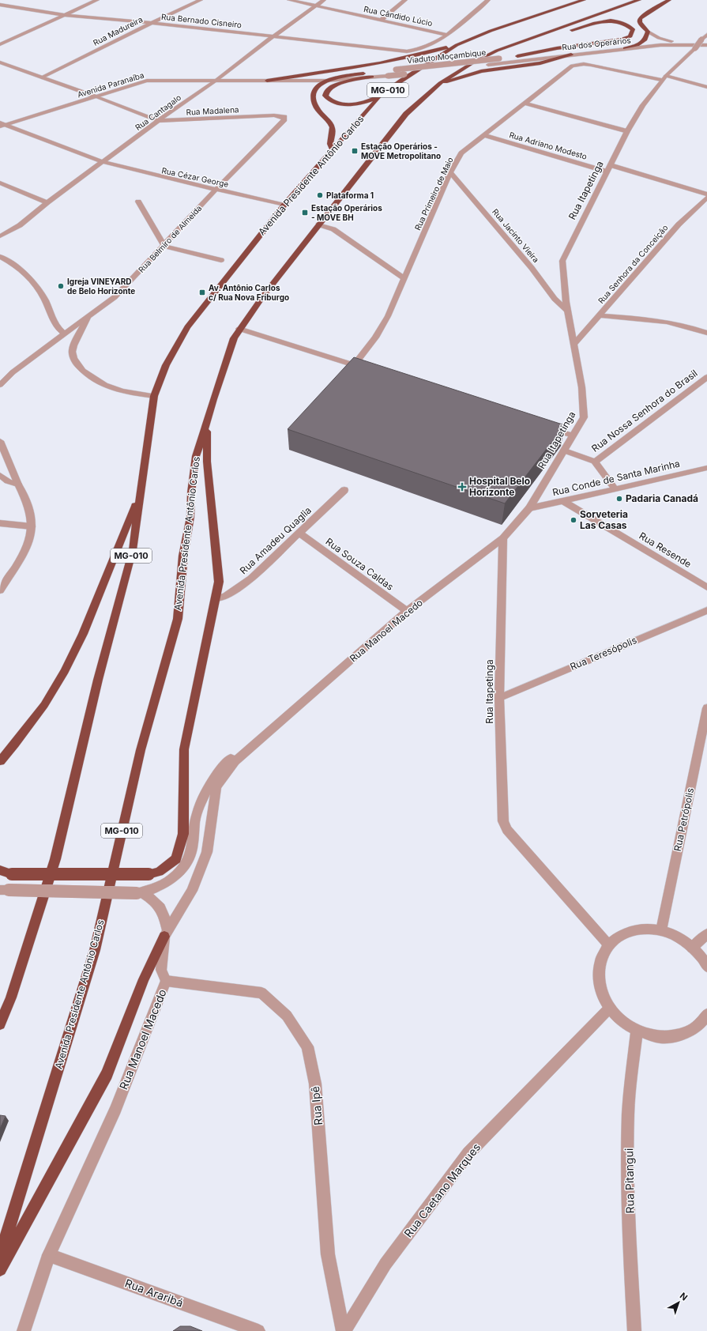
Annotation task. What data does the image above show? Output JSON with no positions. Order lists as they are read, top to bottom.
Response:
{
  "streets": {
    "highway": ["MG-010", "Avenida Presidente Antônio Carlos"],
    "street": [
      "Rua Cândido Lúcio",
      "Rua Bernado Cisneiro",
      "Rua Madureira",
      "Rua dos Operários",
      "Viaduto Moçambique",
      "Avenida Paranaíba",
      "Rua Madalena",
      "Rua Cantagalo",
      "Rua Adriano Modesto",
      "Rua Cézar George",
      "Rua Itapetinga",
      "Rua Primeiro de Maio",
      "Rua Jacinto Vieira",
      "Rua Belmiro de Almeida",
      "Rua Senhora da Conceição",
      "Rua Nossa Senhora do Brasil",
      "Rua Conde de Santa Marinha",
      "Rua Amadeu Quaglia",
      "Rua Resende",
      "Rua Souza Caldas",
      "Rua Manoel Macedo",
      "Rua Teresópolis",
      "Rua Petrópolis",
      "Rua Ipê",
      "Rua Pitangui",
      "Rua Caetano Marques",
      "Rua Araribá"
    ]
  },
  "crossings": [
    ["Rua Cândido Lúcio", "Rua Bernado Cisneiro"],
    ["Rua Cândido Lúcio", "Rua Cantagalo"],
    ["Rua Bernado Cisneiro", "Rua Madureira"],
    ["Rua Bernado Cisneiro", "Rua Cantagalo"],
    ["Rua Madureira", "Rua Madalena"],
    ["Rua dos Operários", "Viaduto Moçambique"],
    ["Viaduto Moçambique", "Avenida Paranaíba"],
    ["Avenida Paranaíba", "Rua Madalena"],
    ["Avenida Paranaíba", "Rua Cantagalo"],
    ["Avenida Paranaíba", "Rua Cézar George"],
    ["Rua Madalena", "Rua Cantagalo"],
    ["Rua Madalena", "Rua Belmiro de Almeida"],
    ["Rua Cantagalo", "Rua Cézar George"],
    ["Rua Adriano Modesto", "Rua Itapetinga"],
    ["Rua Adriano Modesto", "Rua Primeiro de Maio"],
    ["Avenida Presidente Antônio Carlos", "Rua Cézar George"],
    ["Rua Cézar George", "Rua Belmiro de Almeida"],
    ["Rua Itapetinga", "Rua Primeiro de Maio"],
    ["Rua Itapetinga", "Rua Jacinto Vieira"],
    ["Rua Itapetinga", "Rua Senhora da Conceição"],
    ["Rua Itapetinga", "Rua Conde de Santa Marinha"],
    ["Rua Itapetinga", "Rua Manoel Macedo"],
    ["Rua Itapetinga", "Rua Teresópolis"],
    ["Rua Primeiro de Maio", "Rua Jacinto Vieira"],
    ["Rua Conde de Santa Marinha", "Rua Resende"],
    ["Rua Amadeu Quaglia", "Rua Souza Caldas"],
    ["Rua Souza Caldas", "Rua Manoel Macedo"],
    ["Rua Manoel Macedo", "Rua Ipê"],
    ["Rua Manoel Macedo", "Rua Araribá"],
    ["Rua Ipê", "Rua Caetano Marques"]
  ],
  "places": {
    "transit": ["Estação Operários - MOVE Metropolitano", "Estação Operários - MOVE BH", "Av. Antônio Carlos c/ Rua Nova Friburgo"],
    "other": [
      "Plataforma 1",
      "Igreja VINEYARD de Belo Horizonte",
      "Padaria Canadá",
      "Sorveteria Las Casas"
    ],
    "health": ["Hospital Belo Horizonte"]
  },
  "north": "top right"
}
